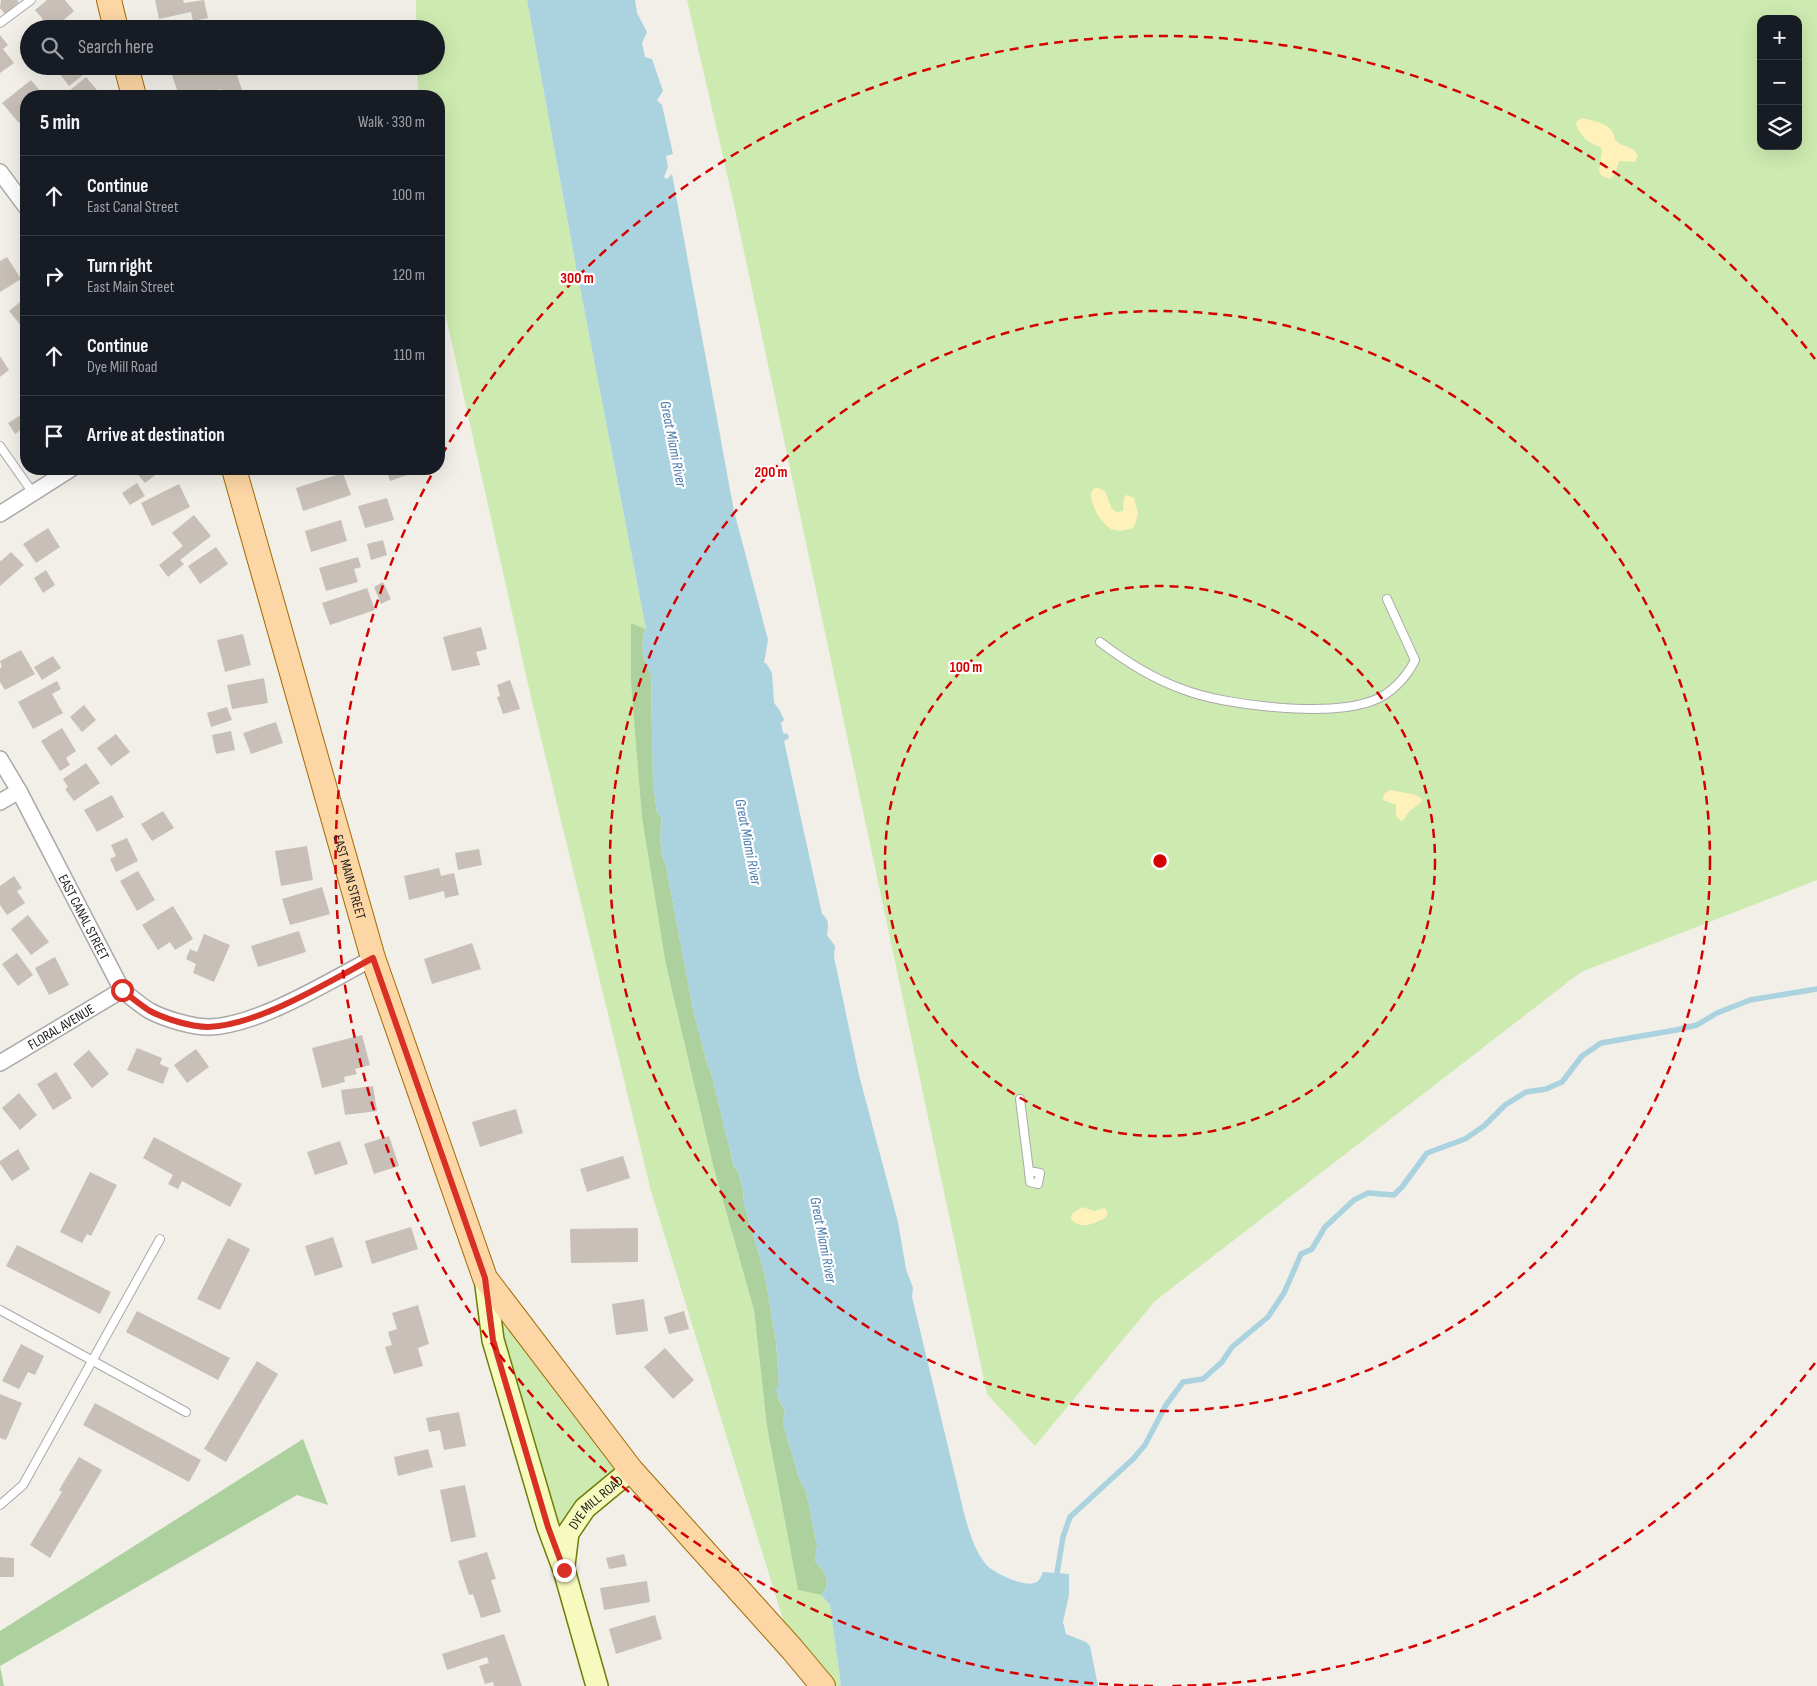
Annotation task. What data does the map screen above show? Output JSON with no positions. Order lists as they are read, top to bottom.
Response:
{
  "streets": {
    "main road": ["EAST MAIN STREET"],
    "street": ["EAST CANAL STREET", "FLORAL AVENUE", "DYE MILL ROAD"]
  },
  "crossings": [
    ["EAST MAIN STREET", "EAST CANAL STREET"],
    ["EAST MAIN STREET", "DYE MILL ROAD"],
    ["EAST CANAL STREET", "FLORAL AVENUE"]
  ],
  "water": ["Great Miami River"],
  "page": {
    "map_buttons": ["+", "−"],
    "search": "Search here",
    "heading": ["5 min", "Walk · 330 m"],
    "list": [
      ["Continue", "East Canal Street", "100 m"],
      ["Turn right", "East Main Street", "120 m"],
      ["Continue", "Dye Mill Road", "110 m"],
      "Arrive at destination"
    ]
  },
  "rings": ["300 m", "200 m", "100 m"]
}
